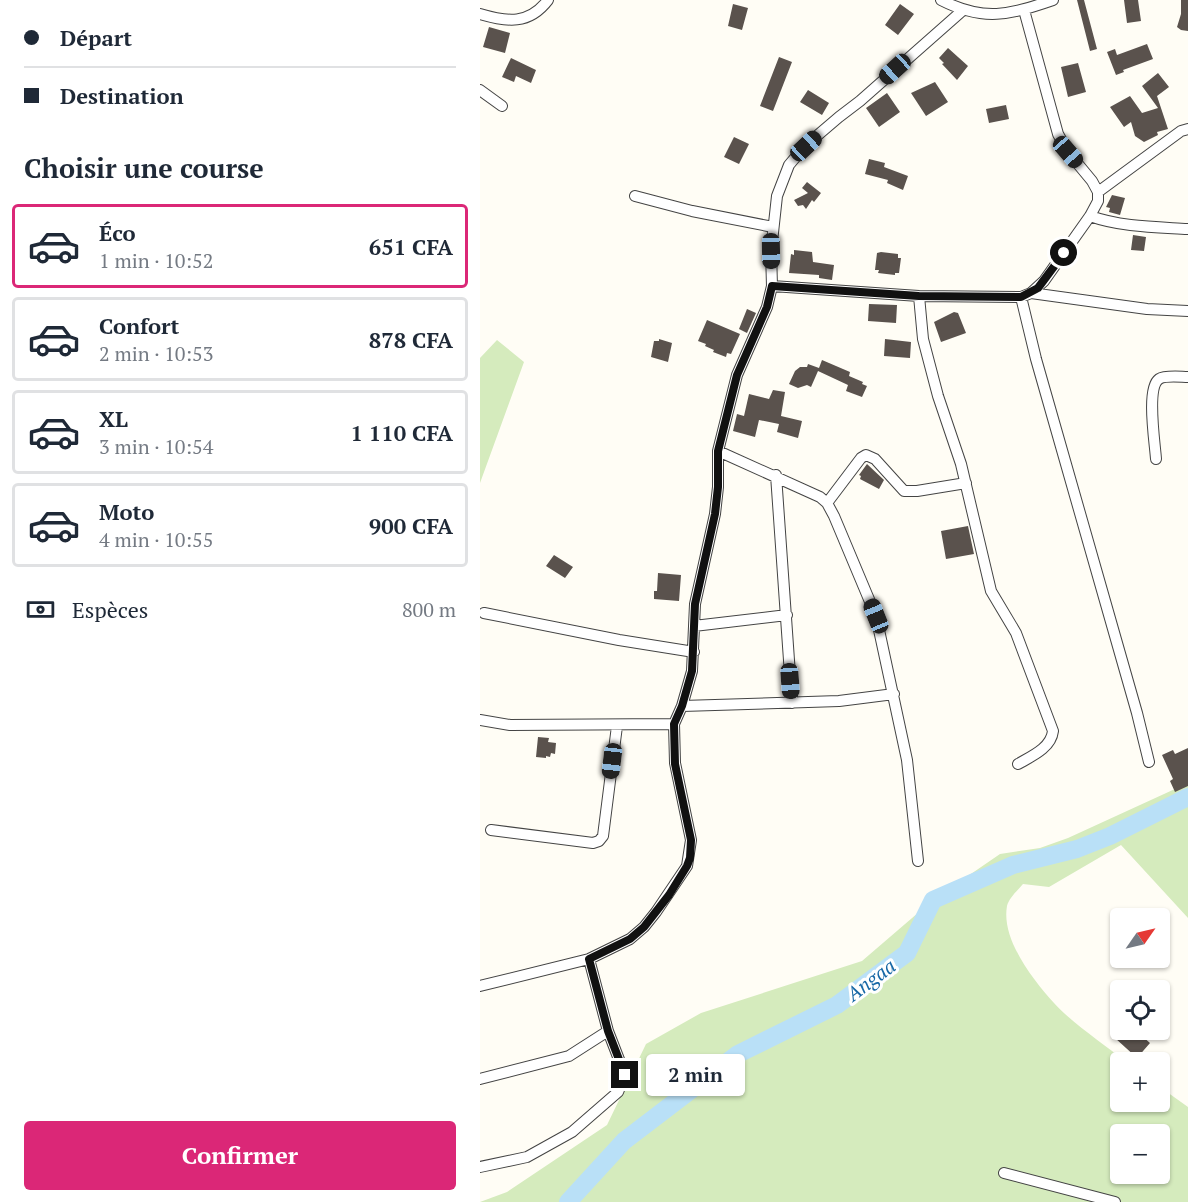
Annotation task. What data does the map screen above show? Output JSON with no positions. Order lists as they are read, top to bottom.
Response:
{
  "water": ["Angaa"],
  "north": "top right",
  "page": {
    "banner": ["Départ", "Destination"],
    "heading": "Choisir une course",
    "list": [
      {
        "name": "Éco",
        "note": "1 min · 10:52",
        "value": "651 CFA"
      },
      {
        "name": "Confort",
        "note": "2 min · 10:53",
        "value": "878 CFA"
      },
      {
        "name": "XL",
        "note": "3 min · 10:54",
        "value": "1 110 CFA"
      },
      {
        "name": "Moto",
        "note": "4 min · 10:55",
        "value": "900 CFA"
      }
    ],
    "pay": ["Espèces", "800 m"],
    "map_buttons": ["+", "−"],
    "bubble": "2 min",
    "buttons": "Confirmer"
  }
}
